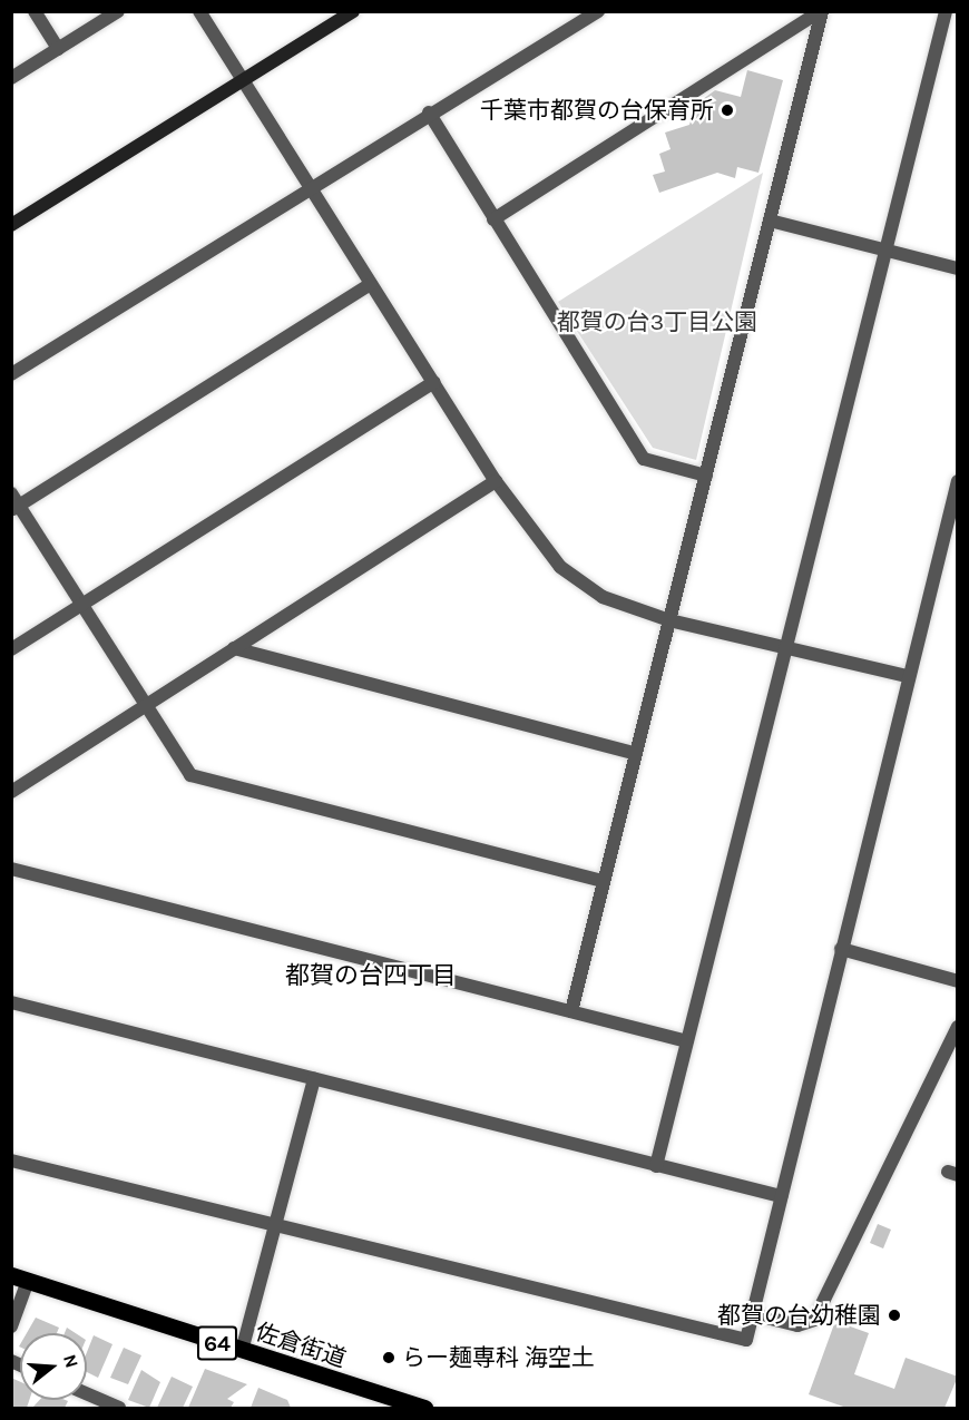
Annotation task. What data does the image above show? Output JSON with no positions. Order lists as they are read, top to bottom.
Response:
{
  "streets": {
    "main road": ["64", "佐倉街道"]
  },
  "districts": ["都賀の台四丁目"],
  "parks": ["都賀の台3丁目公園"],
  "places": ["千葉市都賀の台保育所", "都賀の台幼稚園", "らー麺専科 海空土"],
  "north": "right"
}
